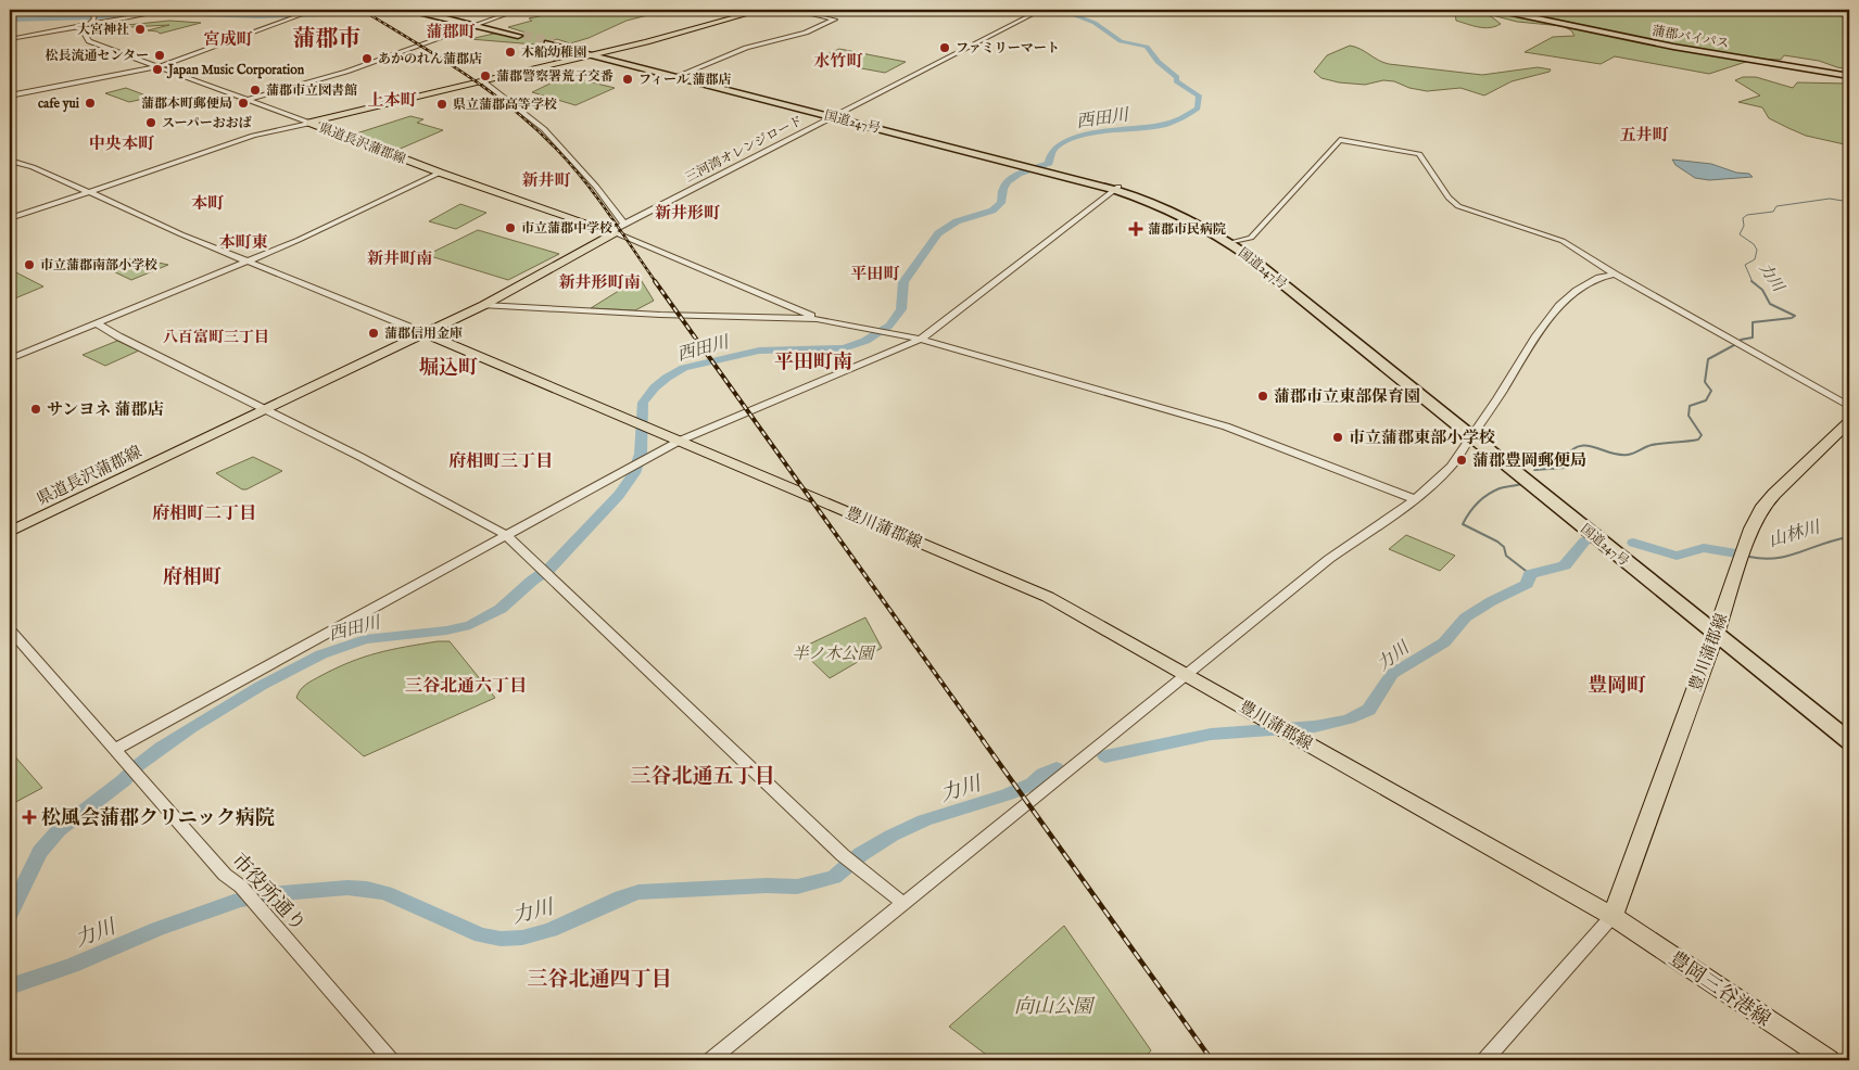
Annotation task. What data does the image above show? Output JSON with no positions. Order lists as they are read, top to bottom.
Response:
{
  "streets": {
    "highway": ["蒲郡バイパス", "国道247号"],
    "main road": ["県道長沢蒲郡線", "豊川蒲郡線", "豊岡三谷港線"],
    "street": ["三河湾オレンジロード", "市役所通り"]
  },
  "crossings": [
    ["国道247号", "県道長沢蒲郡線"],
    ["国道247号", "三河湾オレンジロード"],
    ["国道247号", "豊川蒲郡線"],
    ["県道長沢蒲郡線", "三河湾オレンジロード"],
    ["県道長沢蒲郡線", "豊川蒲郡線"],
    ["豊川蒲郡線", "豊岡三谷港線"]
  ],
  "districts": [
    "蒲郡町",
    "蒲郡市",
    "宮成町",
    "水竹町",
    "上本町",
    "五井町",
    "中央本町",
    "新井町",
    "本町",
    "新井形町",
    "本町東",
    "新井町南",
    "平田町",
    "新井形町南",
    "八百富町三丁目",
    "平田町南",
    "堀込町",
    "府相町三丁目",
    "府相町二丁目",
    "府相町",
    "三谷北通六丁目",
    "豊岡町",
    "三谷北通五丁目",
    "三谷北通四丁目"
  ],
  "water": ["西田川", "力川", "山林川"],
  "parks": ["半ノ木公園", "向山公園"],
  "places": {
    "other": [
      "大宮神社",
      "ファミリーマート",
      "木船幼稚園",
      "松長流通センター",
      "あかのれん蒲郡店",
      "Japan Music Corporation",
      "蒲郡警察署荒子交番",
      "フィール 蒲郡店",
      "蒲郡市立図書館",
      "cafe yui",
      "蒲郡本町郵便局",
      "県立蒲郡高等学校",
      "スーパーおおば",
      "市立蒲郡中学校",
      "市立蒲郡南部小学校",
      "蒲郡信用金庫",
      "蒲郡市立東部保育園",
      "サンヨネ 蒲郡店",
      "市立蒲郡東部小学校",
      "蒲郡豊岡郵便局"
    ],
    "health": ["蒲郡市民病院", "松風会蒲郡クリニック病院"]
  }
}
